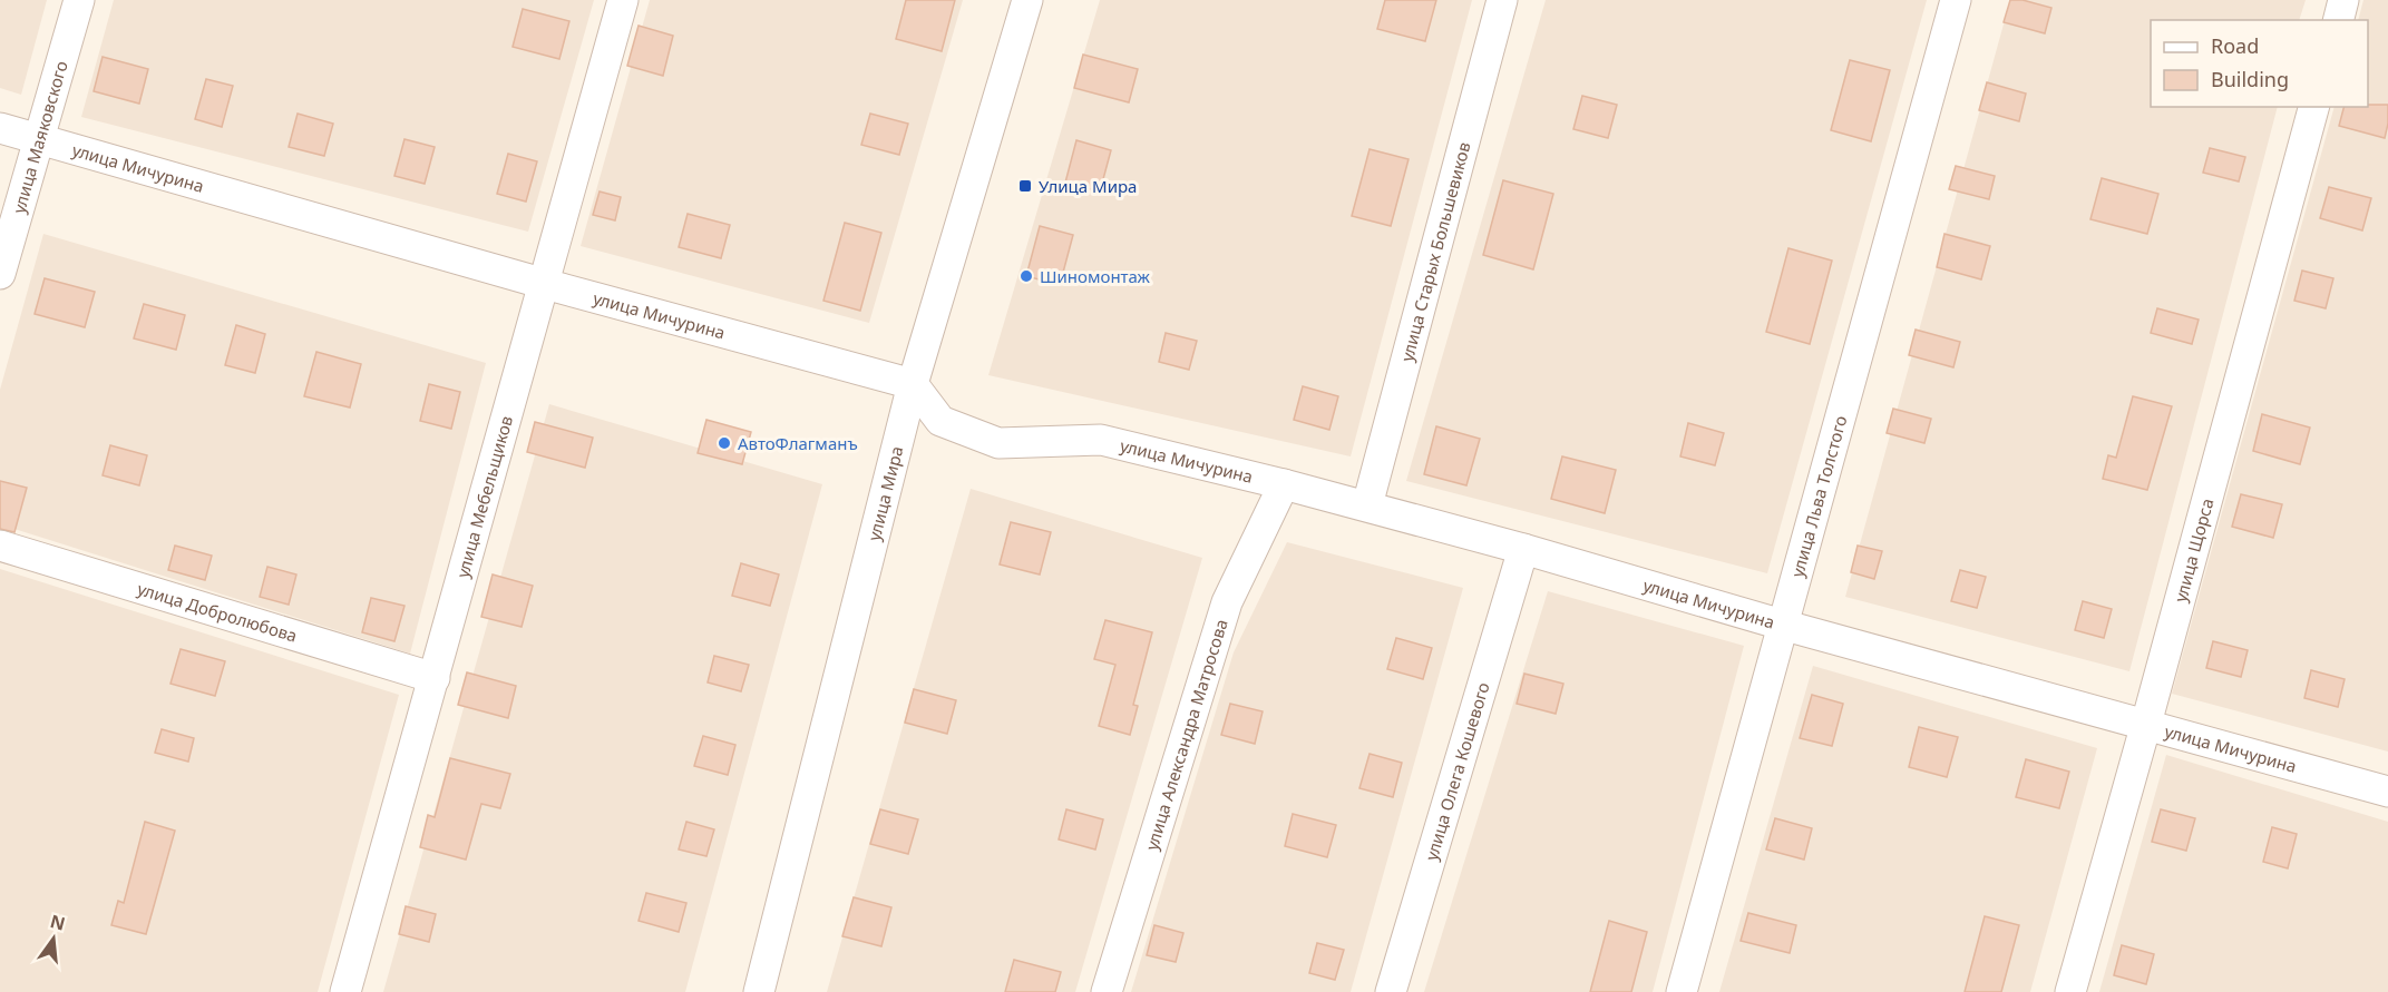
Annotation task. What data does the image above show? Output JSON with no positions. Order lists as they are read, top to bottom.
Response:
{
  "streets": {
    "street": [
      "улица Маяковского",
      "улица Мичурина",
      "улица Старых Большевиков",
      "улица Мира",
      "улица Льва Толстого",
      "улица Мебельщиков",
      "улица Щорса",
      "улица Добролюбова",
      "улица Александра Матросова",
      "улица Олега Кошевого"
    ]
  },
  "crossings": [
    ["улица Маяковского", "улица Мичурина"],
    ["улица Мичурина", "улица Старых Большевиков"],
    ["улица Мичурина", "улица Мира"],
    ["улица Мичурина", "улица Льва Толстого"],
    ["улица Мичурина", "улица Мебельщиков"],
    ["улица Мичурина", "улица Щорса"],
    ["улица Мичурина", "улица Александра Матросова"],
    ["улица Мичурина", "улица Олега Кошевого"],
    ["улица Мебельщиков", "улица Добролюбова"]
  ],
  "places": {
    "transit": ["Улица Мира"],
    "other": ["Шиномонтаж", "АвтоФлагманъ"]
  },
  "legend": ["Road", "Building"],
  "north": "top"
}
